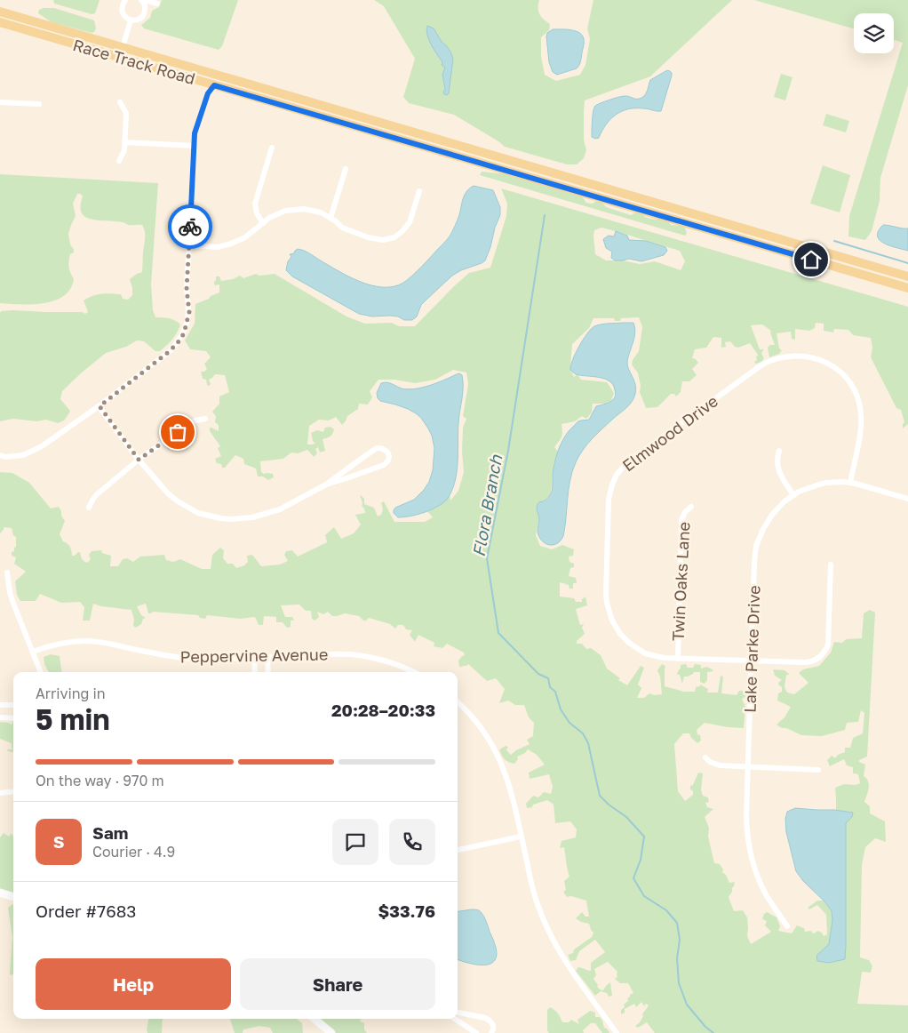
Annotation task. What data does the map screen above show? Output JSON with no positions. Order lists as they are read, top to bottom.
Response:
{
  "streets": {
    "main road": ["Race Track Road"],
    "street": [
      "Elmwood Drive",
      "Twin Oaks Lane",
      "Lake Parke Drive",
      "Peppervine Avenue"
    ]
  },
  "crossings": [
    ["Elmwood Drive", "Twin Oaks Lane"],
    ["Elmwood Drive", "Lake Parke Drive"]
  ],
  "water": ["Flora Branch"],
  "page": {
    "heading": ["5 min", "Arriving in", "20:28–20:33"],
    "panel": [
      "Sam",
      "Courier · 4.9",
      "Order #7683",
      "$33.76"
    ],
    "bar": "On the way · 970 m",
    "round": "S",
    "buttons": ["Help", "Share"]
  }
}
